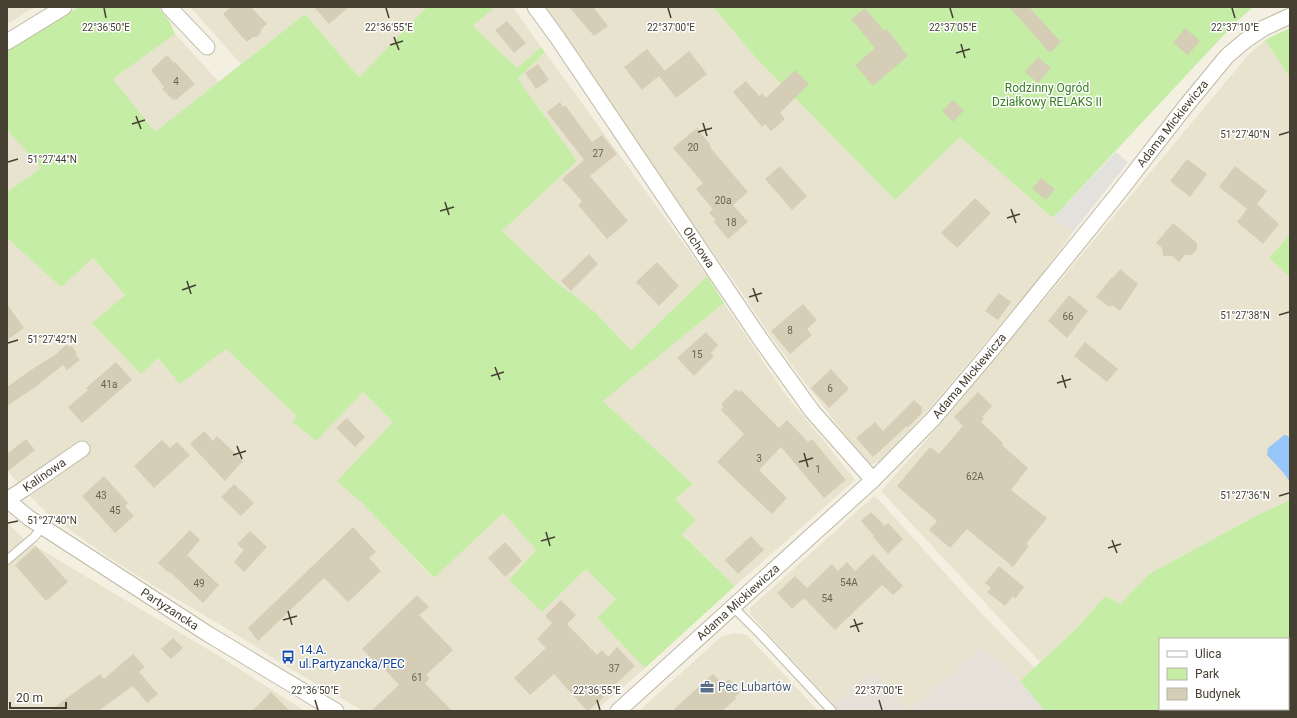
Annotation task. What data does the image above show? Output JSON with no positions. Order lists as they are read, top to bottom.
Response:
{
  "streets": {
    "street": [
      "Adama Mickiewicza",
      "Olchowa",
      "Kalinowa",
      "Partyzancka"
    ]
  },
  "crossings": [
    ["Adama Mickiewicza", "Olchowa"],
    ["Kalinowa", "Partyzancka"]
  ],
  "parks": ["Rodzinny Ogród Działkowy RELAKS II"],
  "places": {
    "bus stop": ["14.A. ul.Partyzancka/PEC"],
    "office": ["Pec Lubartów"]
  },
  "house_numbers": [
    "4",
    "20",
    "27",
    "20a",
    "18",
    "66",
    "8",
    "15",
    "41a",
    "6",
    "3",
    "1",
    "62A",
    "43",
    "45",
    "54A",
    "49",
    "54",
    "37",
    "61"
  ],
  "legend": ["Ulica", "Park", "Budynek"],
  "scale_bar": "20 m",
  "coordinates": [
    "22°36'50\"E",
    "22°36'55\"E",
    "22°37'00\"E",
    "22°37'05\"E",
    "22°37'10\"E",
    "51°27'40\"N",
    "51°27'44\"N",
    "51°27'38\"N",
    "51°27'42\"N",
    "51°27'36\"N"
  ]
}
